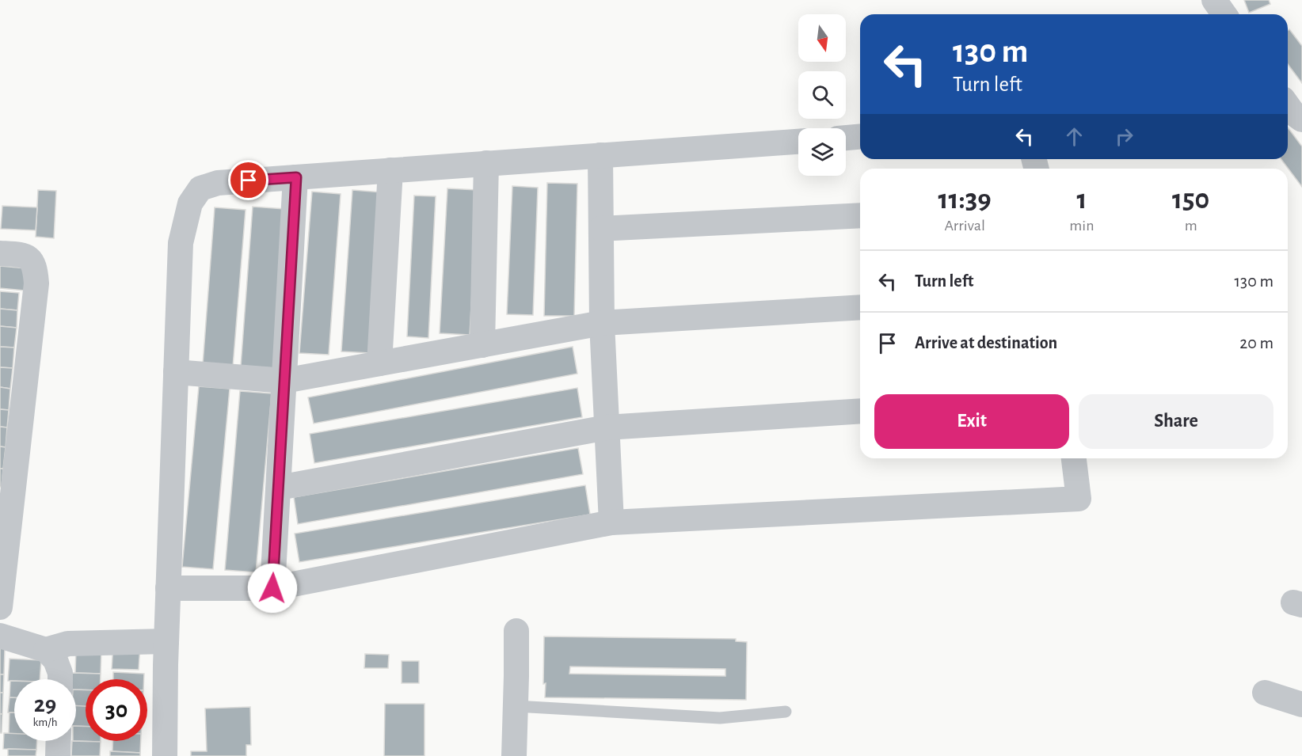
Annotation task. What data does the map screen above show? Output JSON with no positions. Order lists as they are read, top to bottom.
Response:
{
  "north": "bottom",
  "page": {
    "turn": ["130 m", "Turn left"],
    "eta": [
      "11:39",
      "Arrival",
      "1",
      "min",
      "150",
      "m"
    ],
    "list": [
      {
        "name": "Turn left",
        "value": "130 m"
      },
      {
        "name": "Arrive at destination",
        "value": "20 m"
      }
    ],
    "buttons": ["Exit", "Share"],
    "speed": "29 km/h",
    "limit": "30"
  }
}
